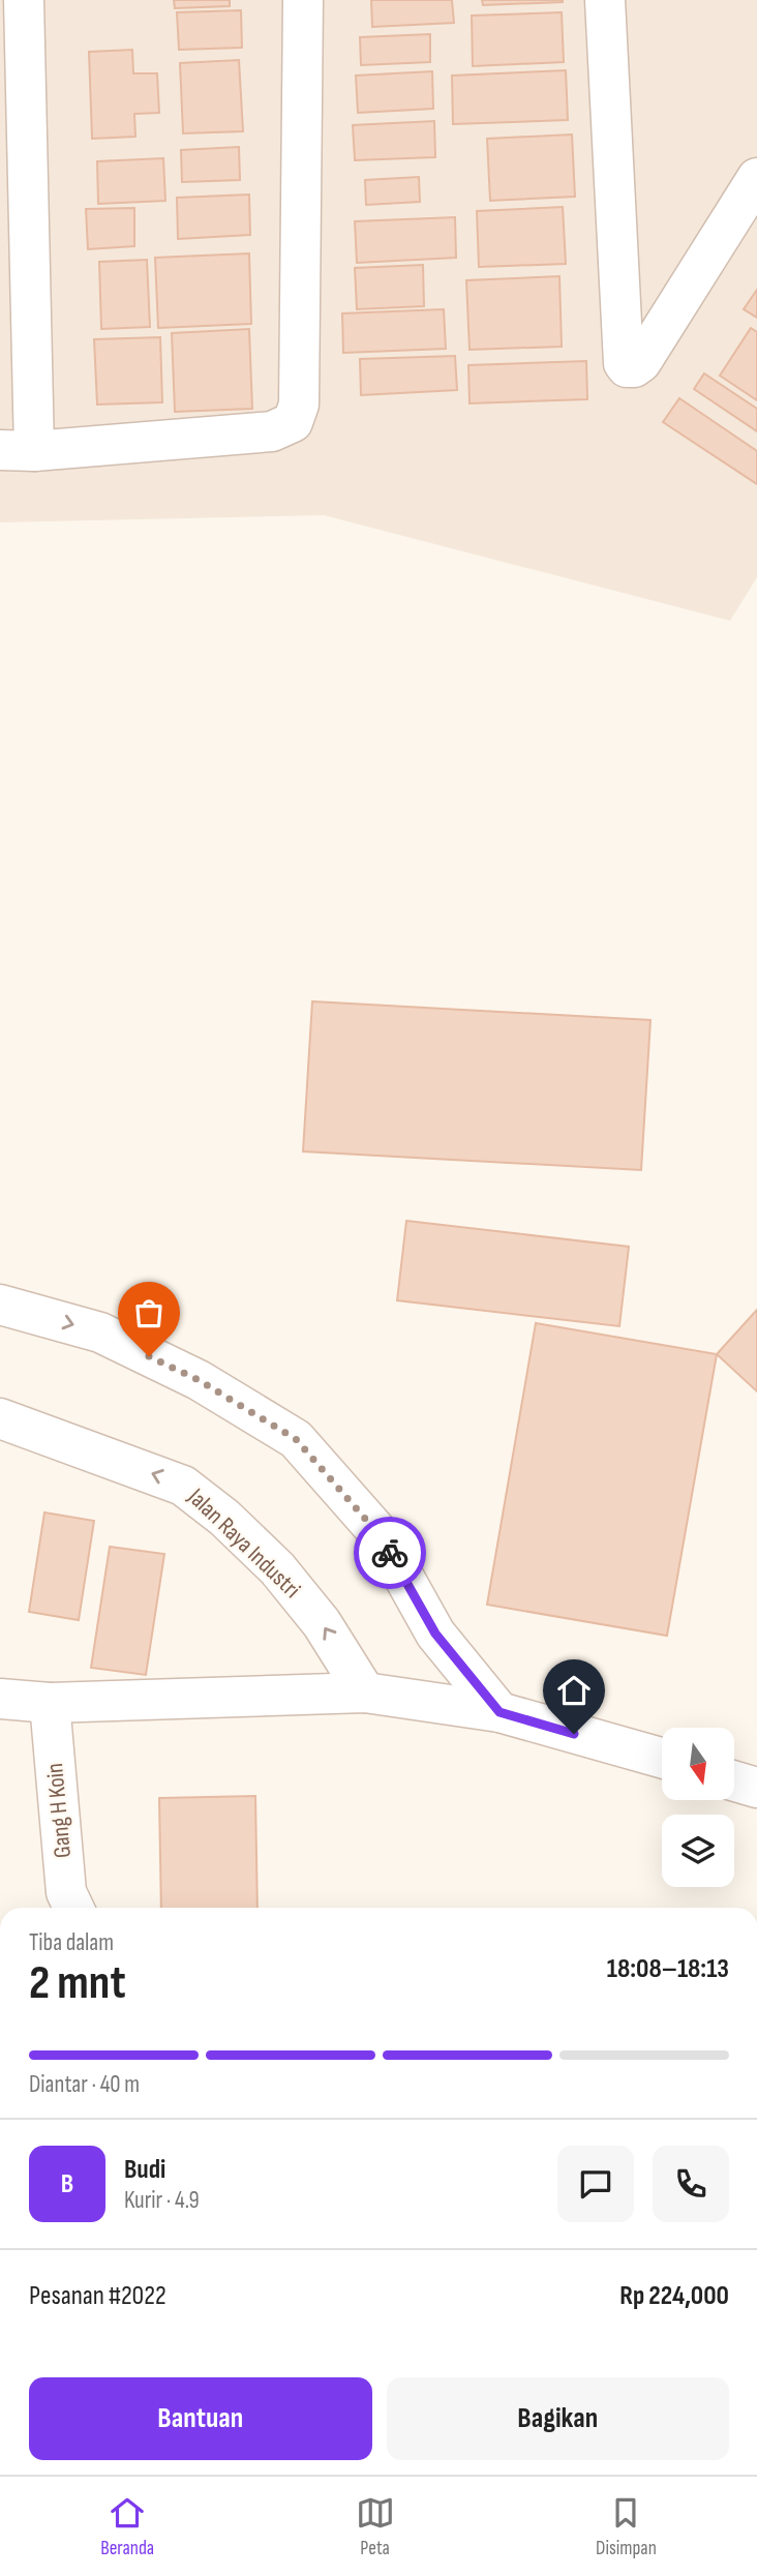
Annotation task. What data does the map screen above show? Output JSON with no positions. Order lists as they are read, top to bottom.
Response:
{
  "streets": {
    "street": ["Jalan Raya Industri", "Gang H Koin"]
  },
  "north": "bottom",
  "page": {
    "heading": ["2 mnt", "Tiba dalam", "18:08–18:13"],
    "panel": [
      "Budi",
      "Kurir · 4.9",
      "Pesanan #2022",
      "Rp 224,000"
    ],
    "bar": "Diantar · 40 m",
    "round": "B",
    "buttons": ["Bantuan", "Bagikan"],
    "tabs": ["Beranda", "Peta", "Disimpan"]
  }
}
